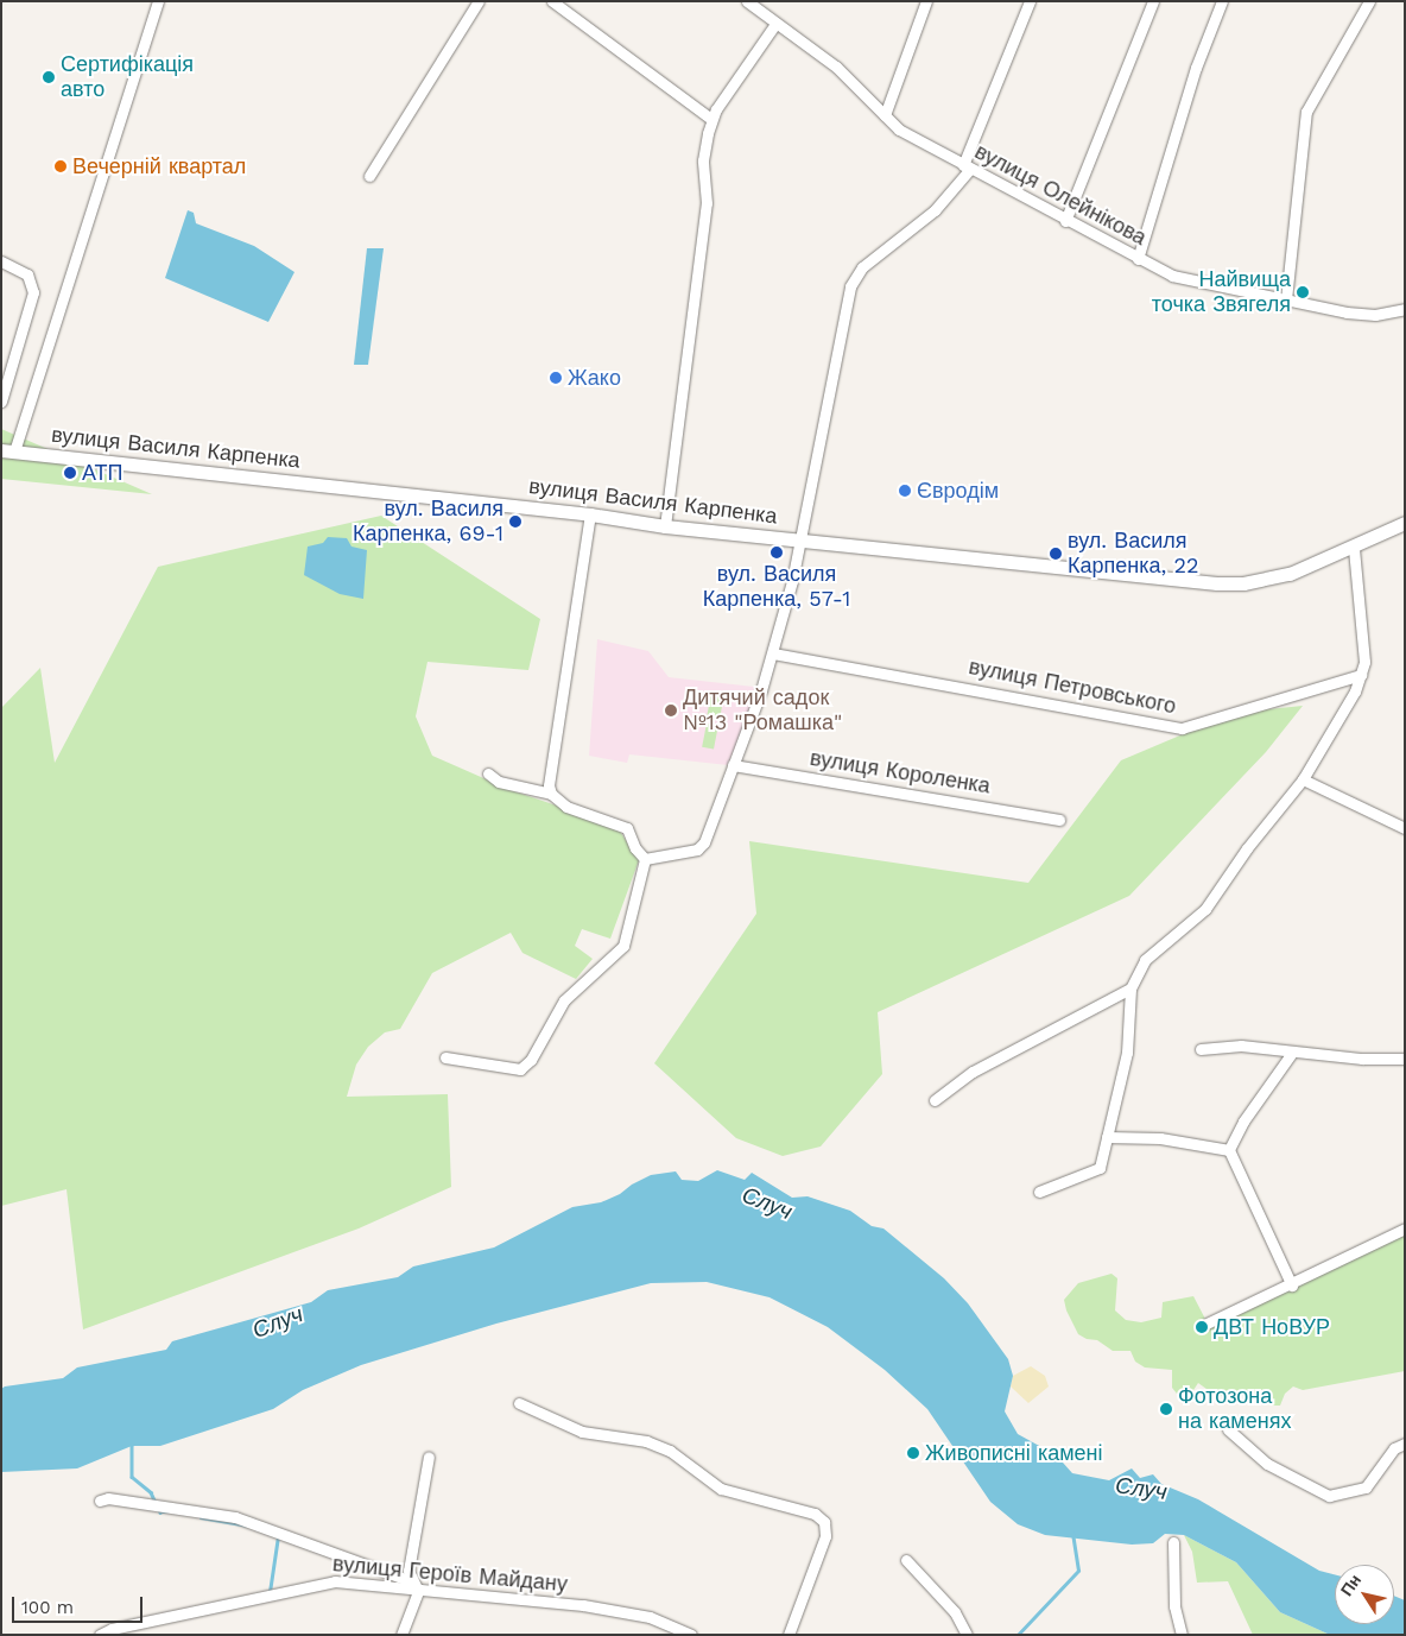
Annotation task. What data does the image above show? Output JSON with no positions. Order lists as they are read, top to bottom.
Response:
{
  "streets": {
    "street": [
      "вулиця Олейнікова",
      "вулиця Василя Карпенка",
      "вулиця Петровського",
      "вулиця Короленка",
      "вулиця Героїв Майдану"
    ]
  },
  "crossings": [
    ["вулиця Олейнікова", "вулиця Василя Карпенка"]
  ],
  "water": ["Случ"],
  "places": [
    "Сертифікація авто",
    "Вечерній квартал",
    "Найвища точка Звягеля",
    "Жако",
    "АТП",
    "Євродім",
    "вул. Василя Карпенка, 69-1",
    "вул. Василя Карпенка, 57-1",
    "вул. Василя Карпенка, 22",
    "Дитячий садок №13 \"Ромашка\"",
    "ДВТ НоВУР",
    "Фотозона на каменях",
    "Живописні камені"
  ],
  "scale_bar": "100 m",
  "north": "top left"
}
